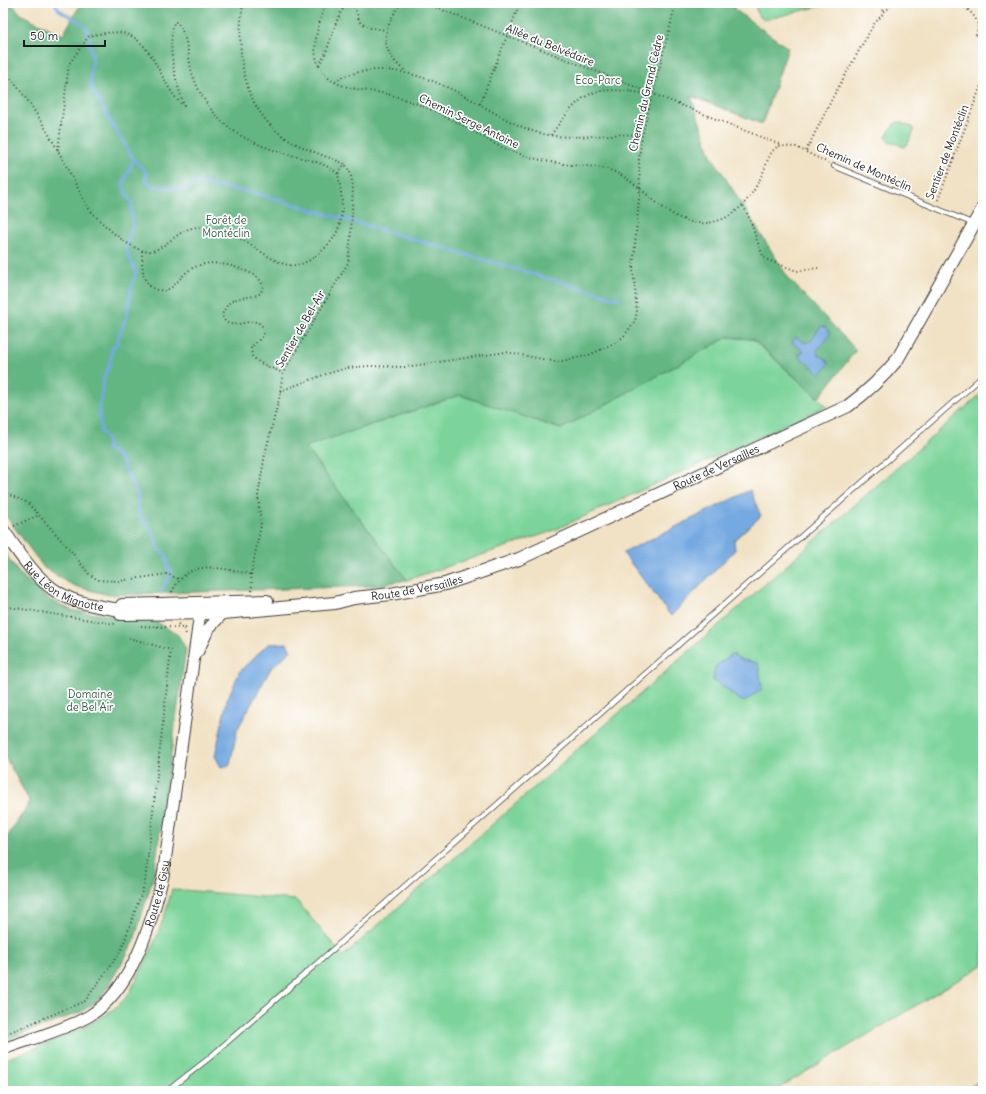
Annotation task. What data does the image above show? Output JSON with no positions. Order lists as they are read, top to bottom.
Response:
{
  "streets": {
    "main road": ["Route de Versailles", "Rue Léon Mignotte"],
    "street": ["Route de Gisy"],
    "lane": ["Chemin de Montéclin"],
    "path": [
      "Allée du Belvédaire",
      "Chemin du Grand Cèdre",
      "Chemin Serge Antoine",
      "Sentier de Montéclin",
      "Sentier de Bel-Air"
    ]
  },
  "crossings": [
    ["Allée du Belvédaire", "Chemin du Grand Cèdre"],
    ["Allée du Belvédaire", "Chemin de Montéclin"],
    ["Chemin du Grand Cèdre", "Chemin Serge Antoine"],
    ["Chemin du Grand Cèdre", "Sentier de Bel-Air"],
    ["Sentier de Montéclin", "Chemin de Montéclin"],
    ["Chemin de Montéclin", "Route de Versailles"],
    ["Sentier de Bel-Air", "Route de Versailles"],
    ["Route de Versailles", "Rue Léon Mignotte"],
    ["Route de Versailles", "Route de Gisy"],
    ["Rue Léon Mignotte", "Route de Gisy"]
  ],
  "parks": ["Eco-Parc", "Forêt de Montéclin", "Domaine de Bel Air"],
  "scale_bar": "50 m"
}
